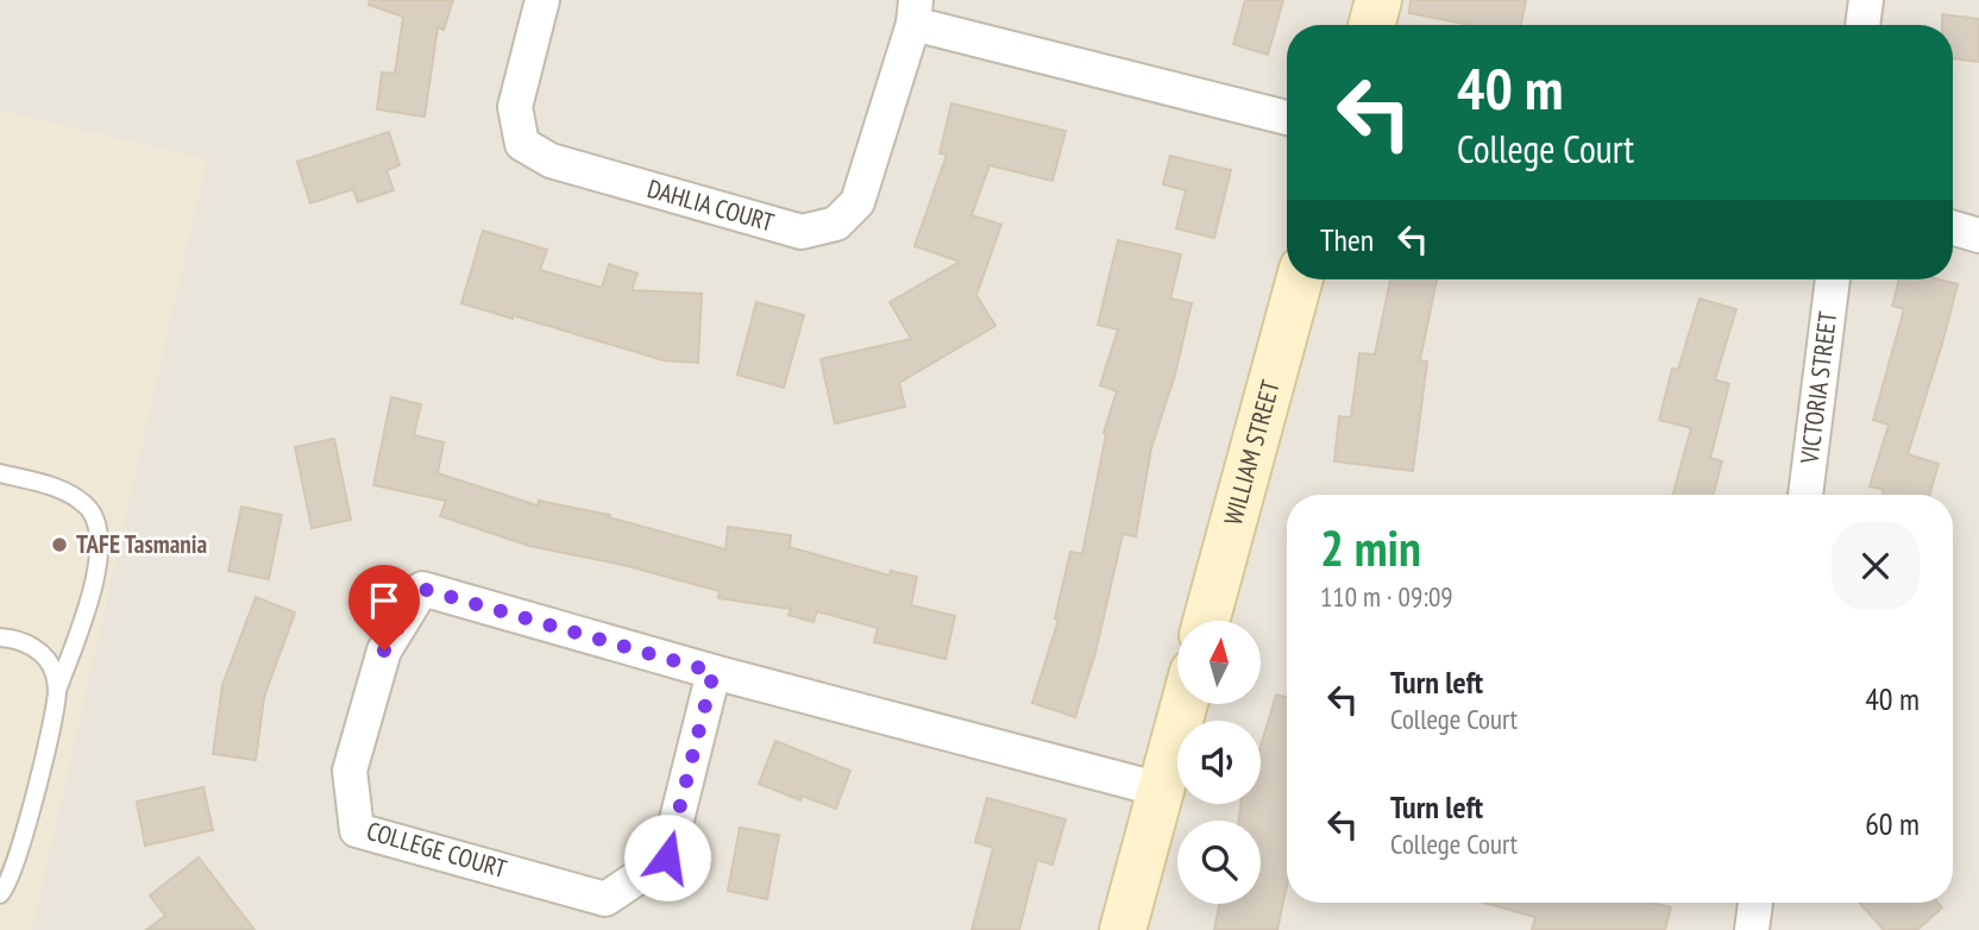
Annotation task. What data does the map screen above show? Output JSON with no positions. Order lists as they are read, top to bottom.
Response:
{
  "streets": {
    "main road": ["WILLIAM STREET"],
    "street": ["DAHLIA COURT", "VICTORIA STREET", "COLLEGE COURT"]
  },
  "places": ["TAFE Tasmania"],
  "north": "top",
  "page": {
    "turn": ["40 m", "College Court"],
    "then": "Then",
    "heading": ["2 min", "110 m · 09:09"],
    "list": [
      {
        "name": "Turn left",
        "note": "College Court",
        "value": "40 m"
      },
      {
        "name": "Turn left",
        "note": "College Court",
        "value": "60 m"
      }
    ]
  }
}
